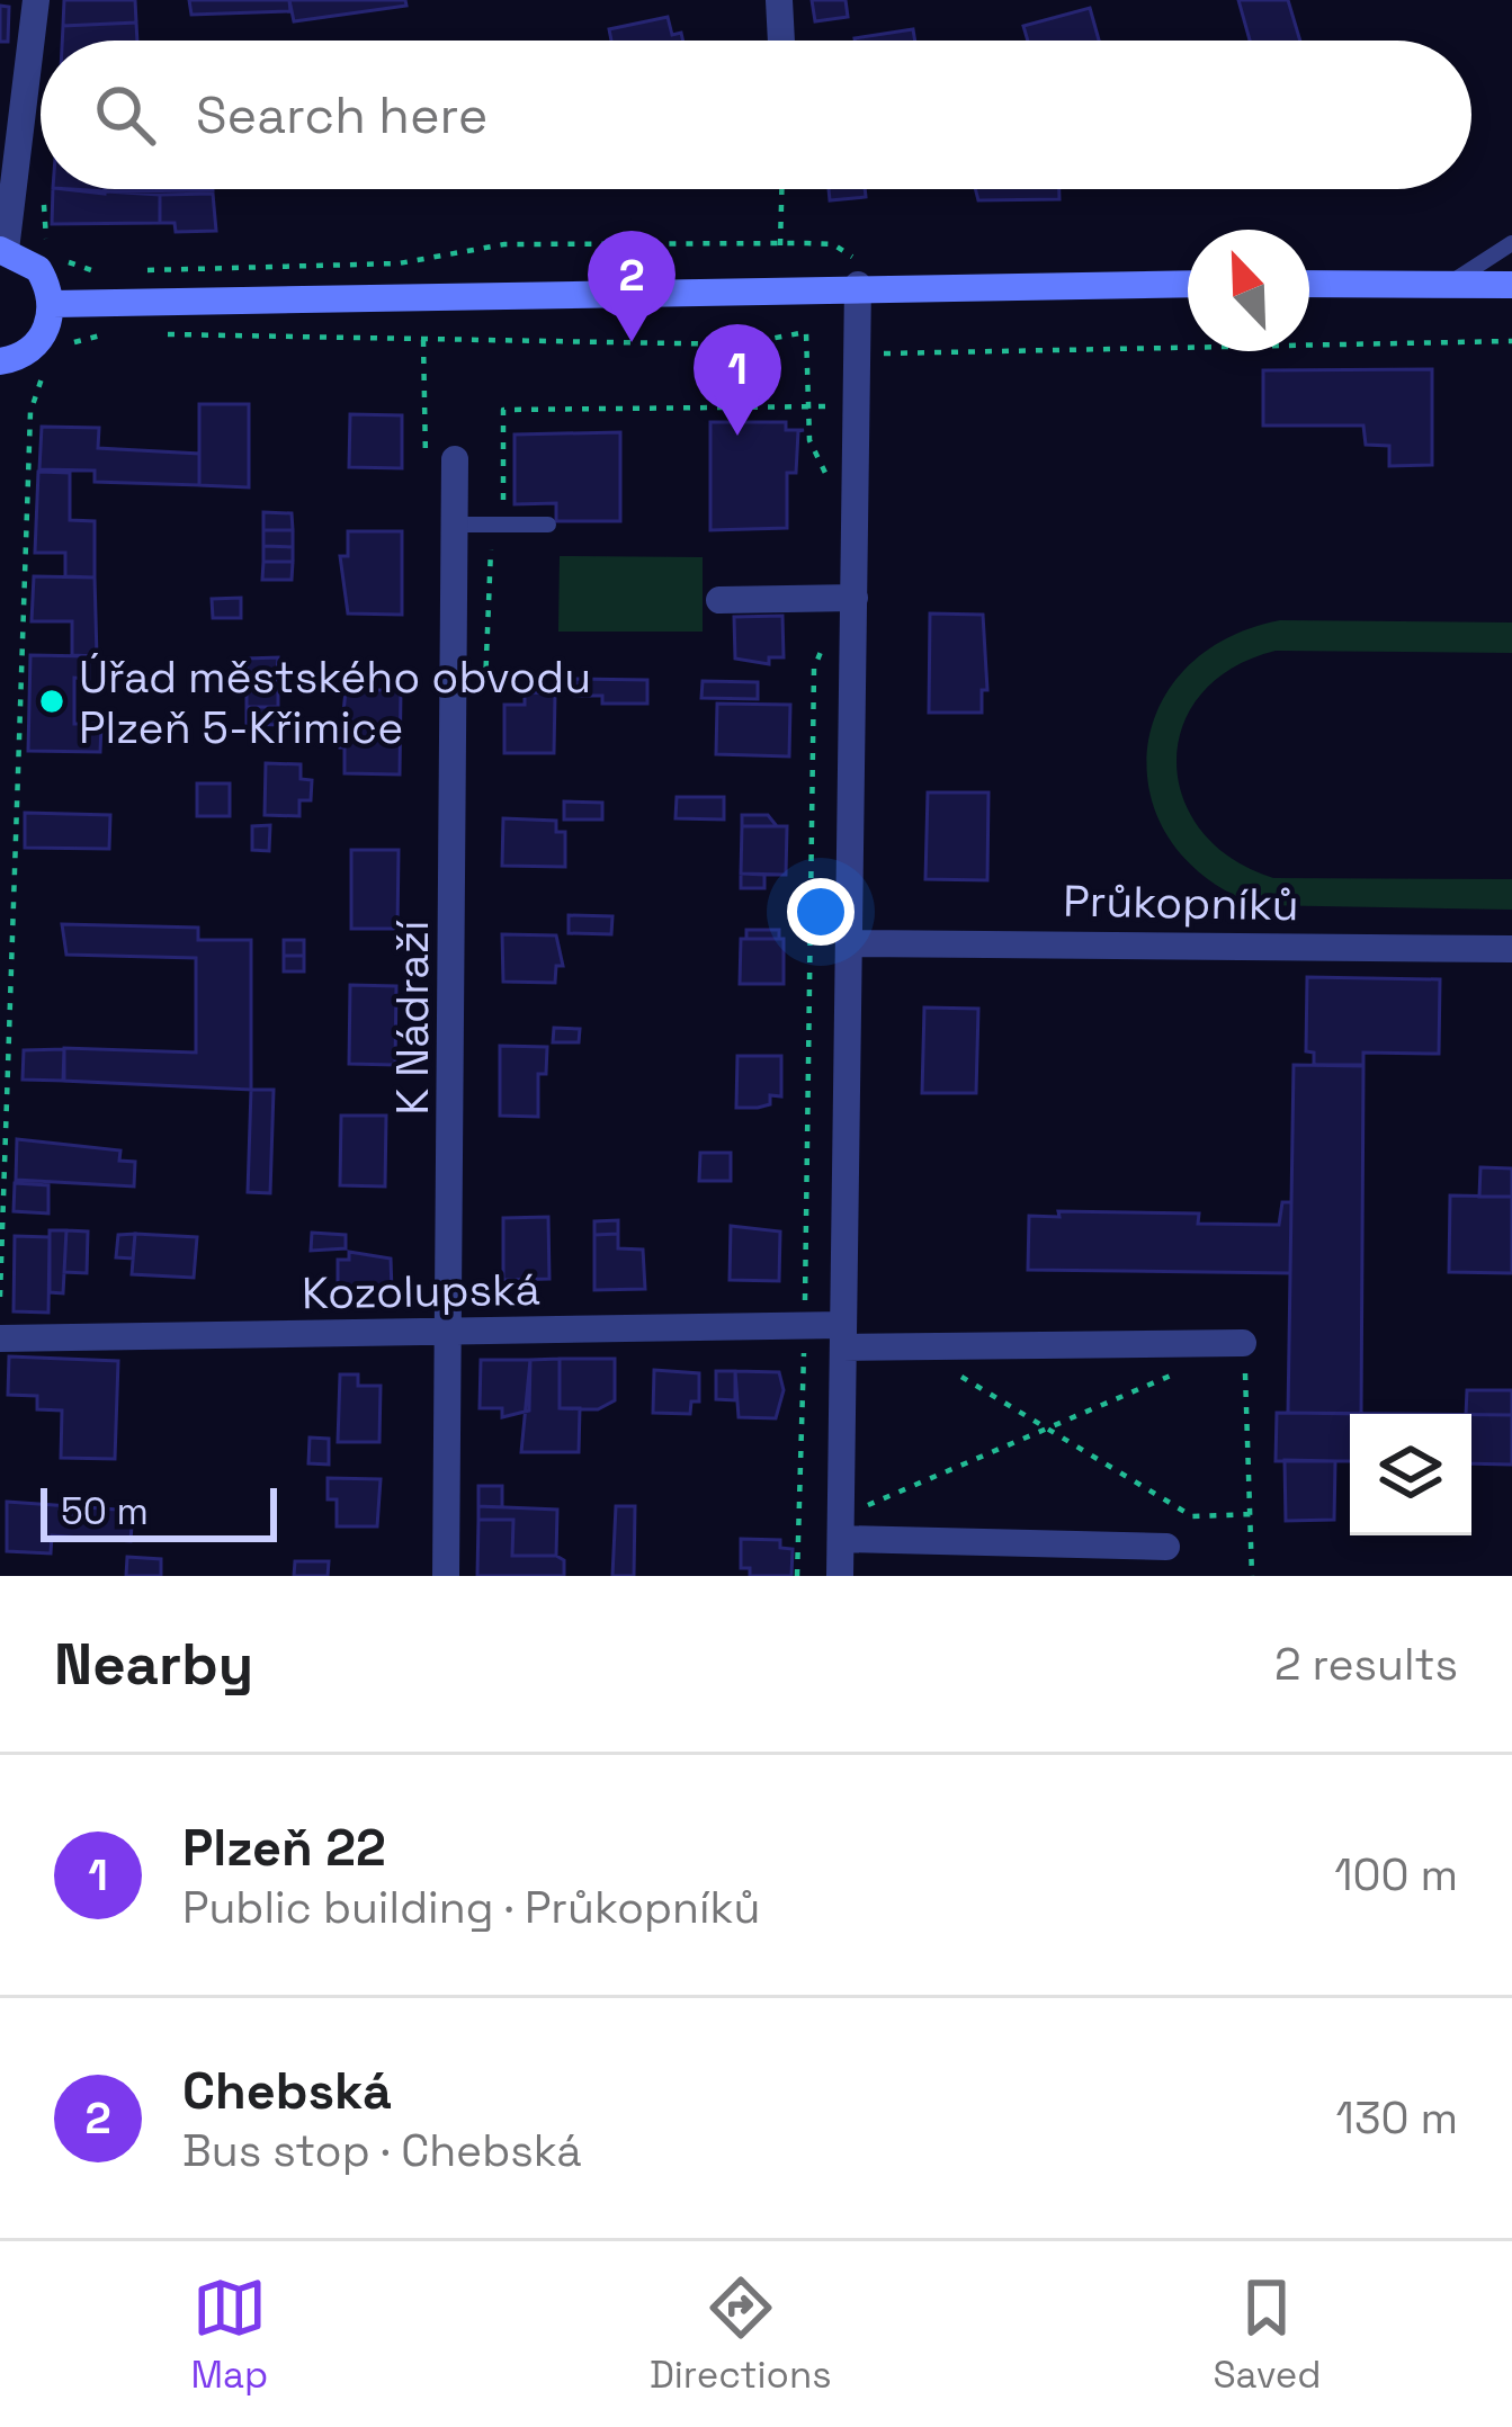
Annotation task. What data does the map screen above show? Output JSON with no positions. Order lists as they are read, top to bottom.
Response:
{
  "streets": {
    "street": ["Průkopníků", "K Nádraží", "Kozolupská"]
  },
  "crossings": [
    ["K Nádraží", "Kozolupská"]
  ],
  "places": ["Úřad městského obvodu Plzeň 5-Křimice"],
  "scale_bar": "50 m",
  "north": "top left",
  "page": {
    "search": "Search here",
    "pins": ["2", "1"],
    "scale": "50 m",
    "heading": ["Nearby", "2 results"],
    "list": [
      {
        "mark": "1",
        "name": "Plzeň 22",
        "note": "Public building · Průkopníků",
        "value": "100 m"
      },
      {
        "mark": "2",
        "name": "Chebská",
        "note": "Bus stop · Chebská",
        "value": "130 m"
      }
    ],
    "nav": ["Map", "Directions", "Saved"]
  }
}
